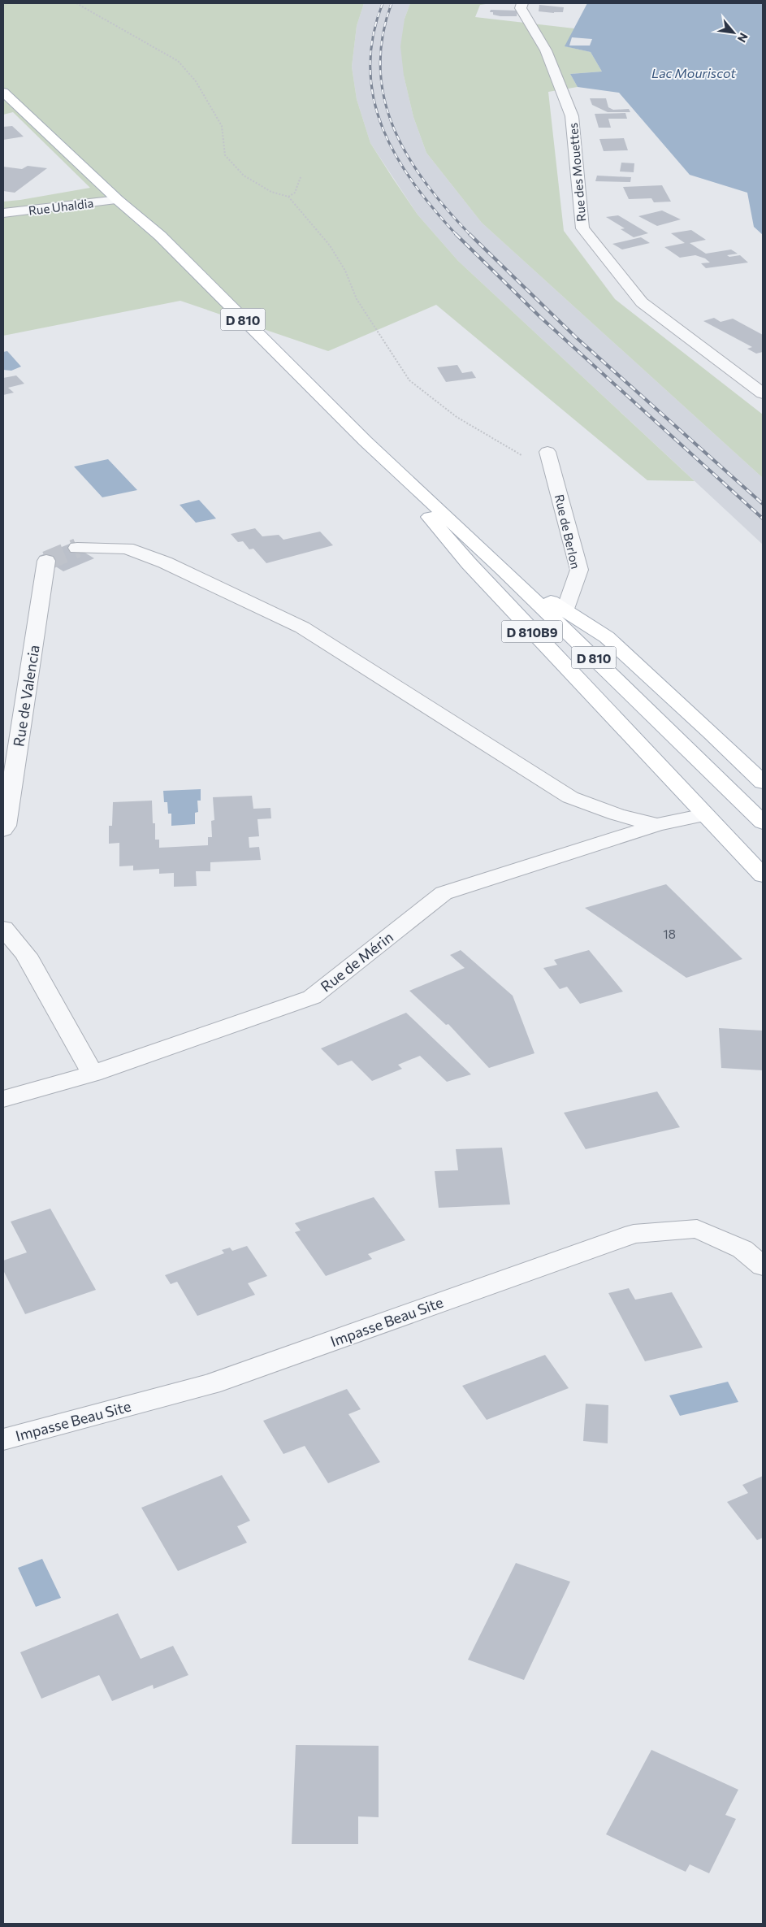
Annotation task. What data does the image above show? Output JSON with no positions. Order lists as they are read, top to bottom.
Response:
{
  "streets": {
    "main road": ["D 810", "D 810B9"],
    "street": [
      "Rue des Mouettes",
      "Rue Uhaldia",
      "Rue de Berlon",
      "Rue de Valencia",
      "Rue de Mérin",
      "Impasse Beau Site"
    ]
  },
  "crossings": [
    ["Rue Uhaldia", "D 810"],
    ["D 810", "D 810B9"],
    ["D 810B9", "Rue de Mérin"]
  ],
  "water": ["Lac Mouriscot"],
  "house_numbers": ["18"],
  "north": "bottom right"
}
